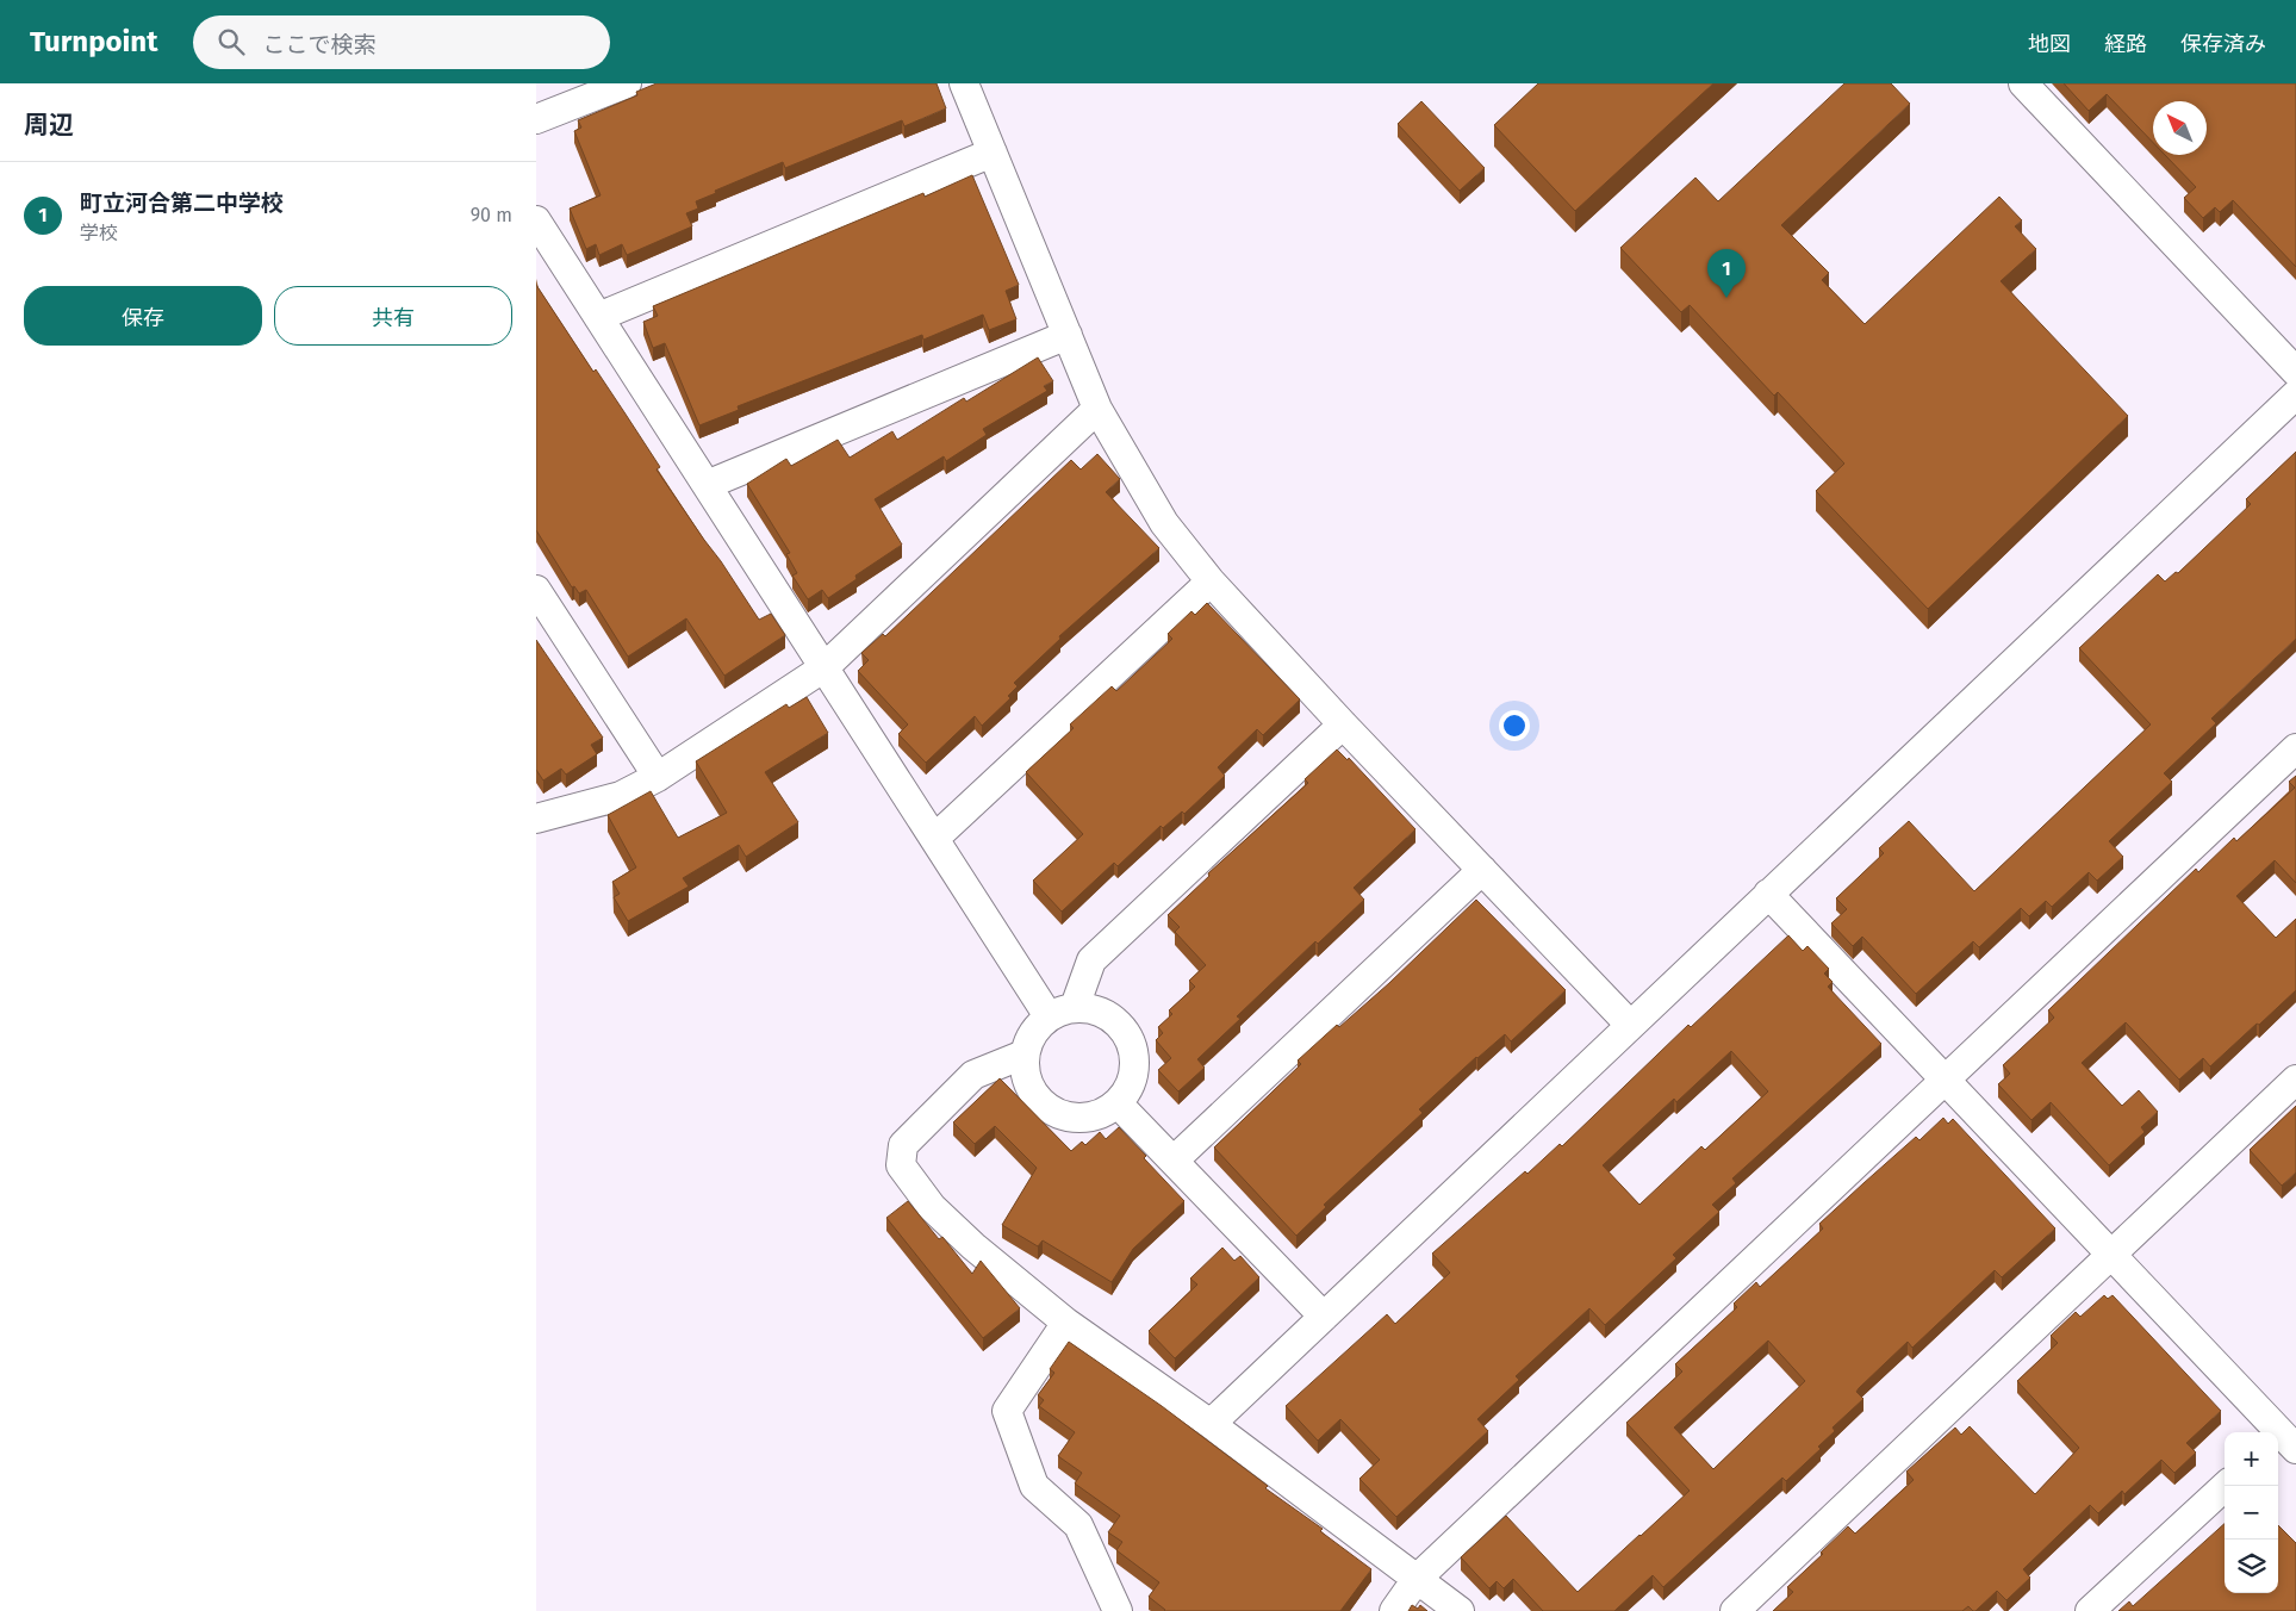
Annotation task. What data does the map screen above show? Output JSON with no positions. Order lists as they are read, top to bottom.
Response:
{
  "north": "top left",
  "page": {
    "header": "Turnpoint",
    "search": "ここで検索",
    "nav": ["地図", "経路", "保存済み"],
    "heading": "周辺",
    "list": [
      {
        "mark": "1",
        "name": "町立河合第二中学校",
        "note": "学校",
        "value": "90 m"
      }
    ],
    "pins": "1",
    "buttons": ["保存", "共有"],
    "map_buttons": ["+", "−"]
  }
}
